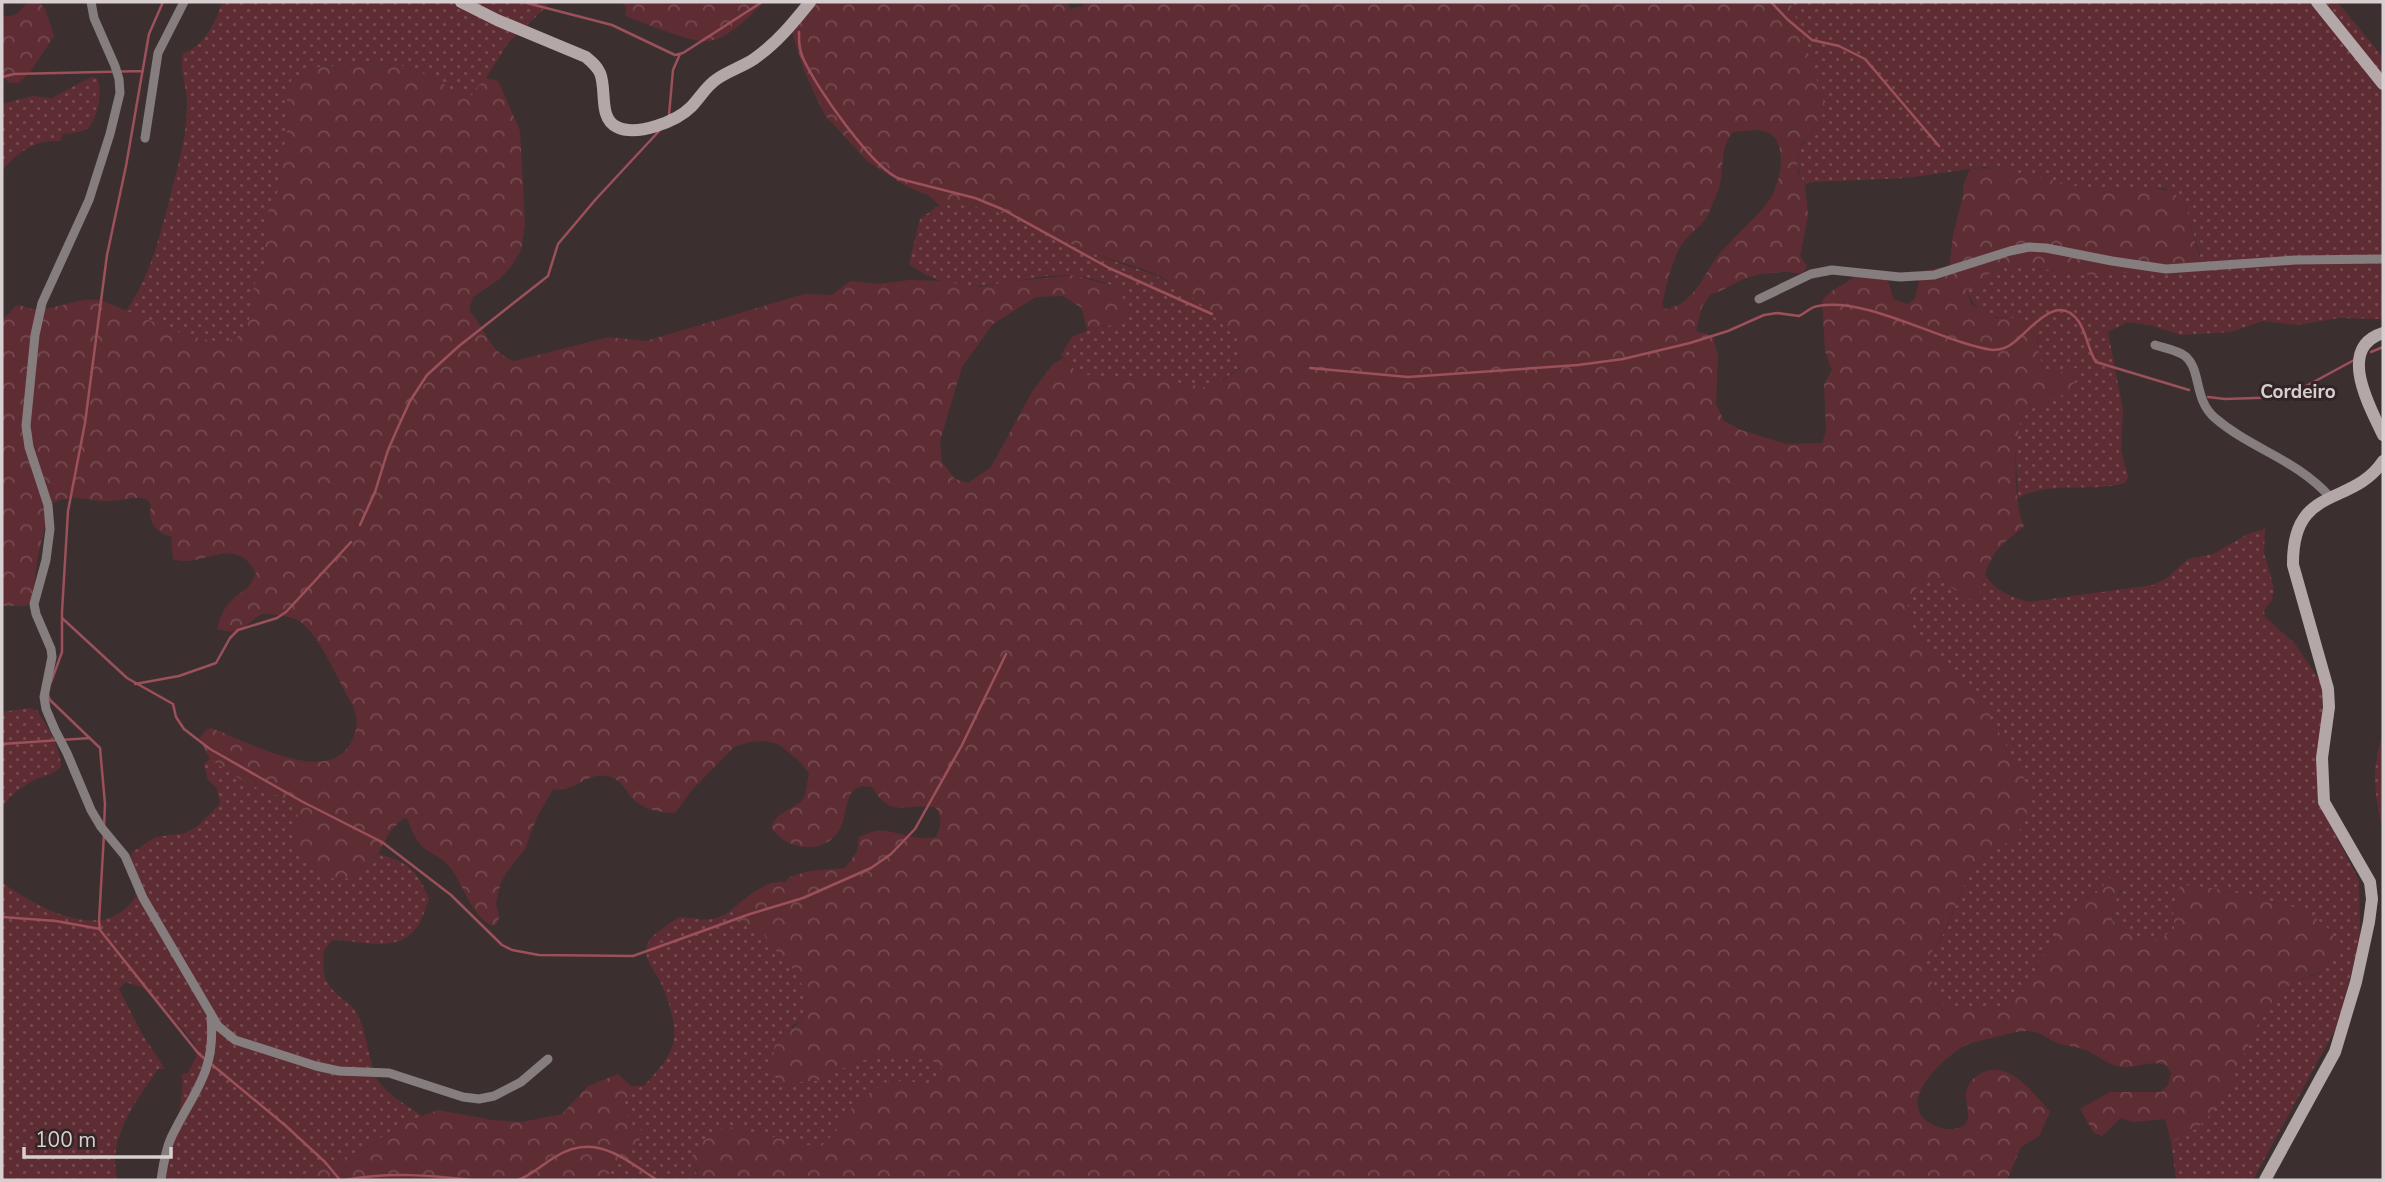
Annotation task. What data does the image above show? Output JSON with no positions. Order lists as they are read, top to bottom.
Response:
{
  "districts": ["Cordeiro"],
  "scale_bar": "100 m"
}
